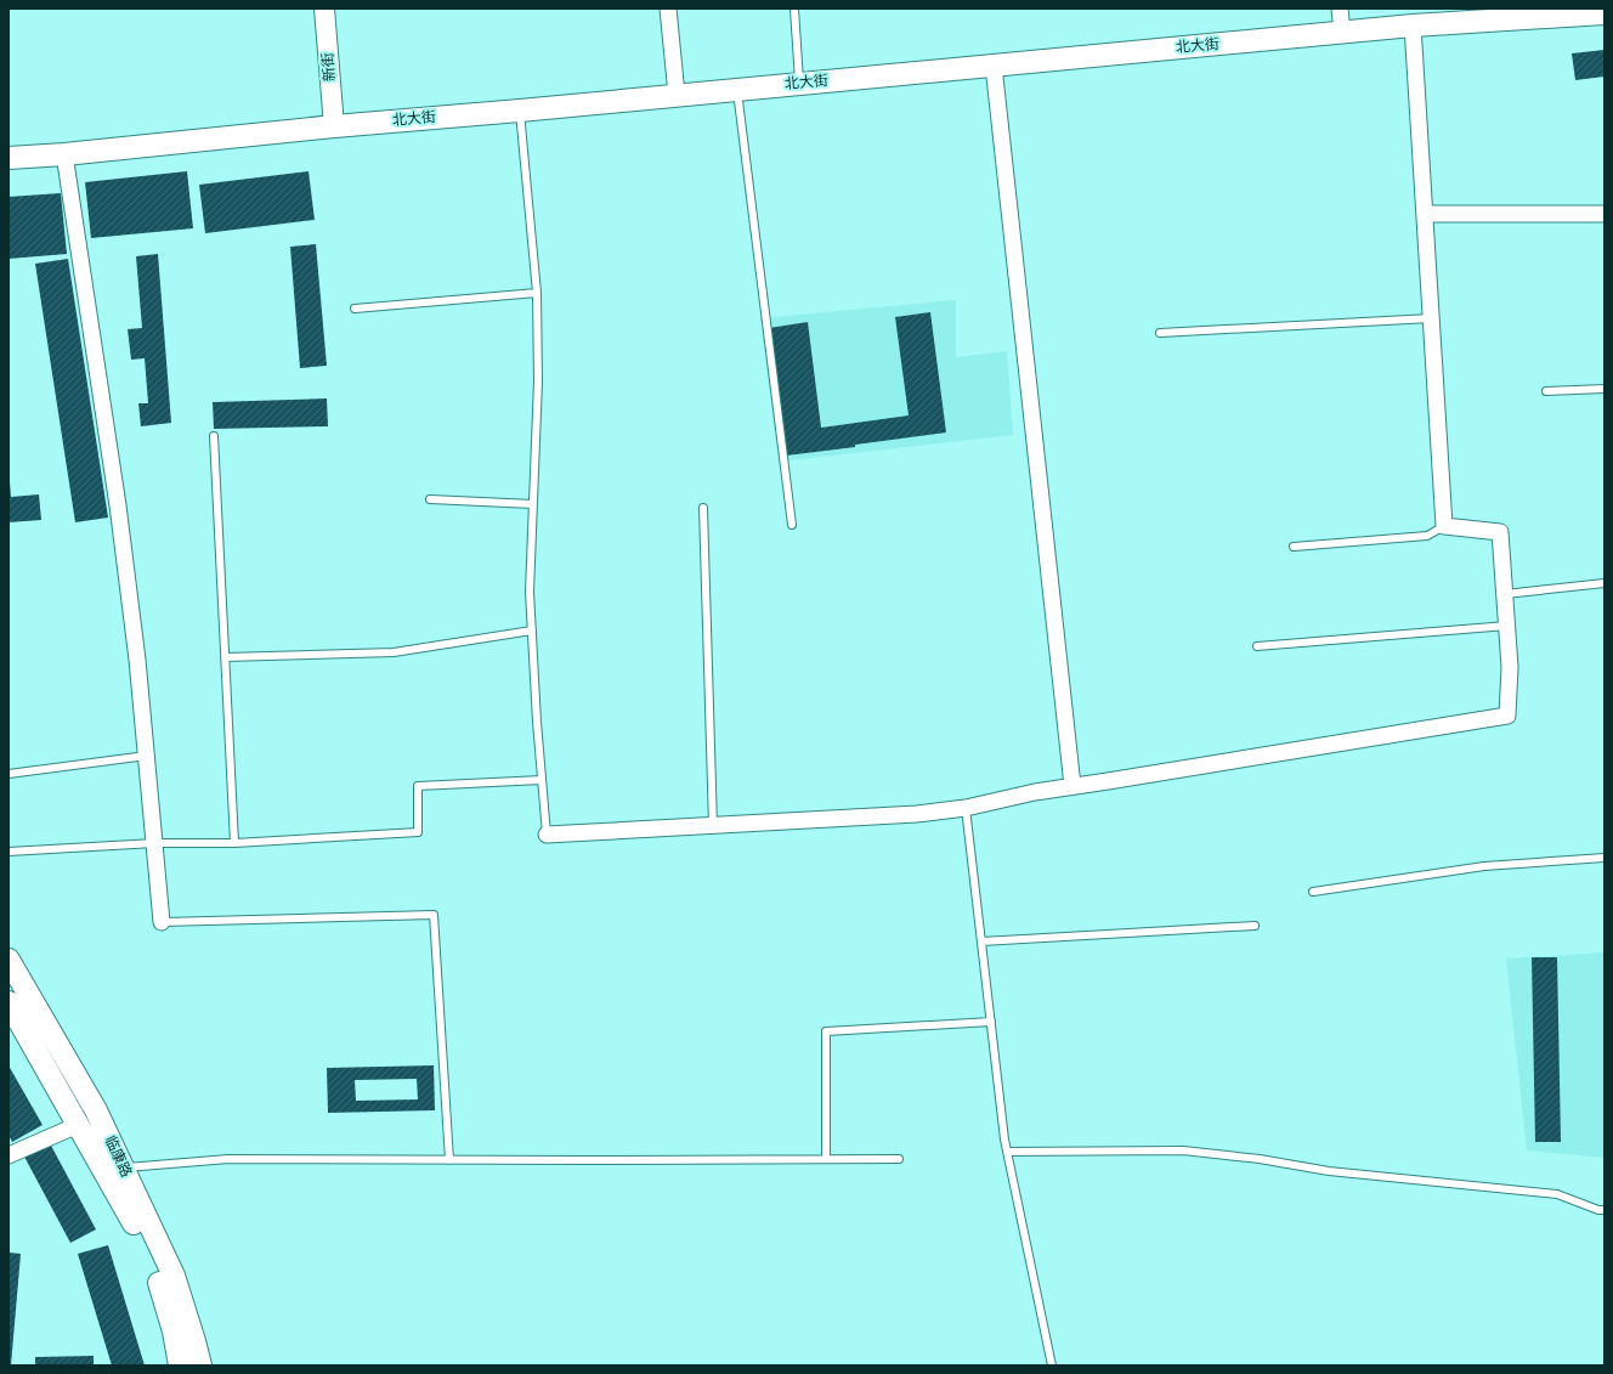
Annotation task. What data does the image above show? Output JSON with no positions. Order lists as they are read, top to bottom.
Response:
{
  "streets": {
    "main road": ["北大街", "临康路"],
    "street": ["新街"]
  },
  "crossings": [
    ["北大街", "新街"]
  ]
}
